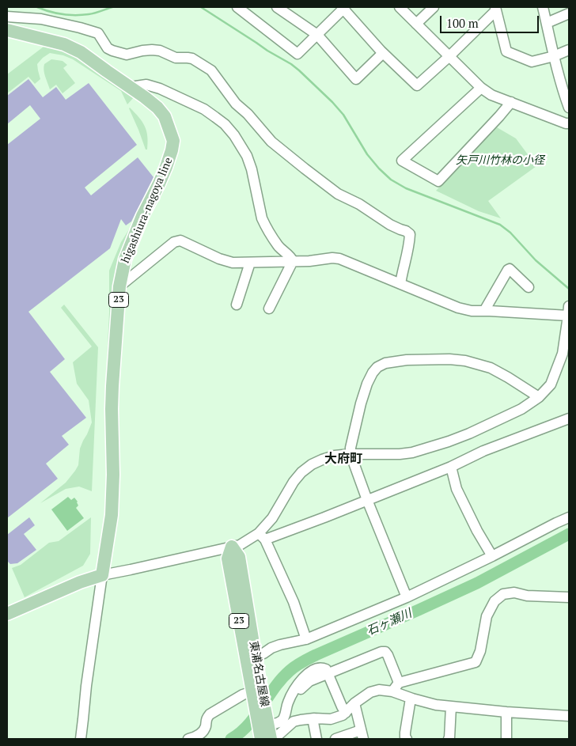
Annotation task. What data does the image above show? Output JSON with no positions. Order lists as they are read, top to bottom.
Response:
{
  "streets": {
    "main road": ["higashiura-nagoya line", "23", "東浦名古屋線"]
  },
  "districts": ["大府町"],
  "water": ["石ヶ瀬川"],
  "parks": ["矢戸川竹林の小径"],
  "scale_bar": "100 m"
}
